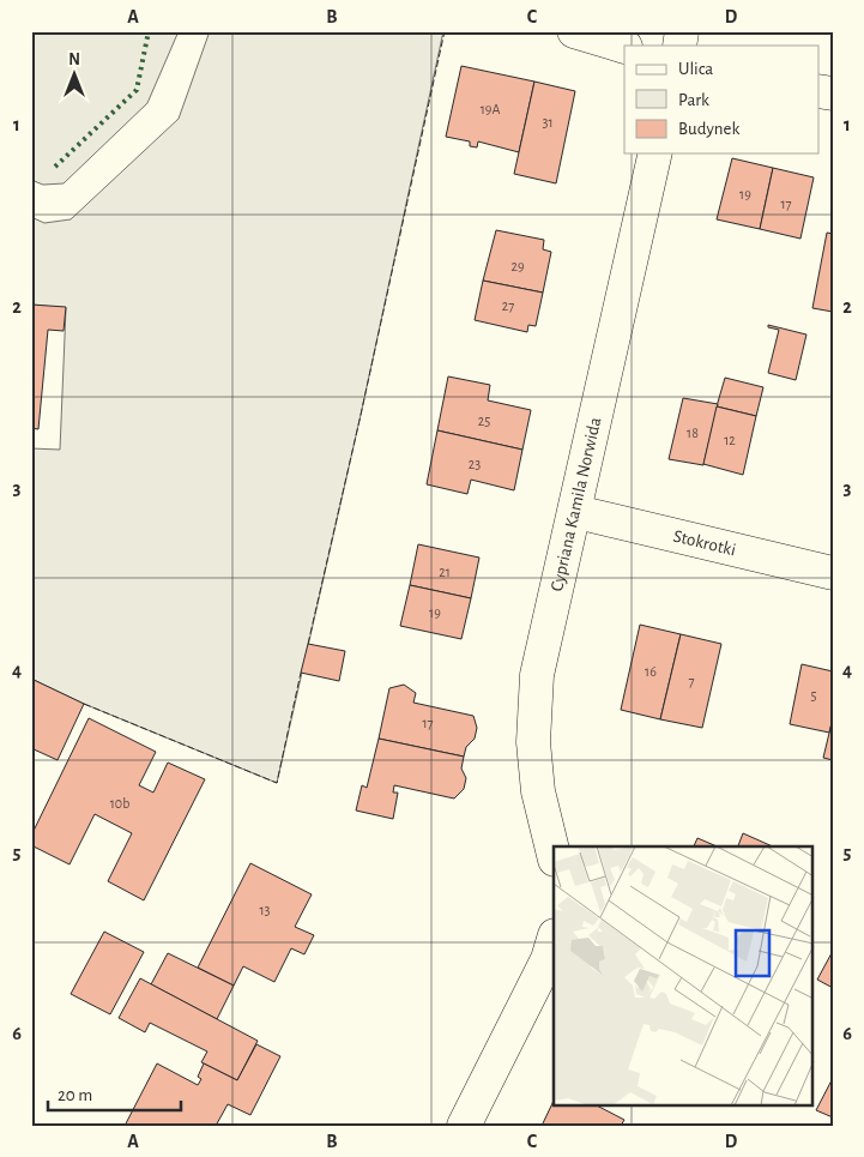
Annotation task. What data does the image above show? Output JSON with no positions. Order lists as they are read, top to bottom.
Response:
{
  "streets": {
    "street": ["Cypriana Kamila Norwida", "Stokrotki"]
  },
  "crossings": [
    ["Cypriana Kamila Norwida", "Stokrotki"]
  ],
  "house_numbers": [
    "19A",
    "31",
    "19",
    "17",
    "29",
    "27",
    "25",
    "18",
    "12",
    "23",
    "21",
    "19",
    "16",
    "7",
    "5",
    "17",
    "10b",
    "13"
  ],
  "legend": ["Ulica", "Park", "Budynek"],
  "scale_bar": "20 m",
  "north": "top",
  "grid": {
    "columns": [
      "A",
      "B",
      "C",
      "D"
    ],
    "rows": [
      "1",
      "2",
      "3",
      "4",
      "5",
      "6"
    ]
  }
}
